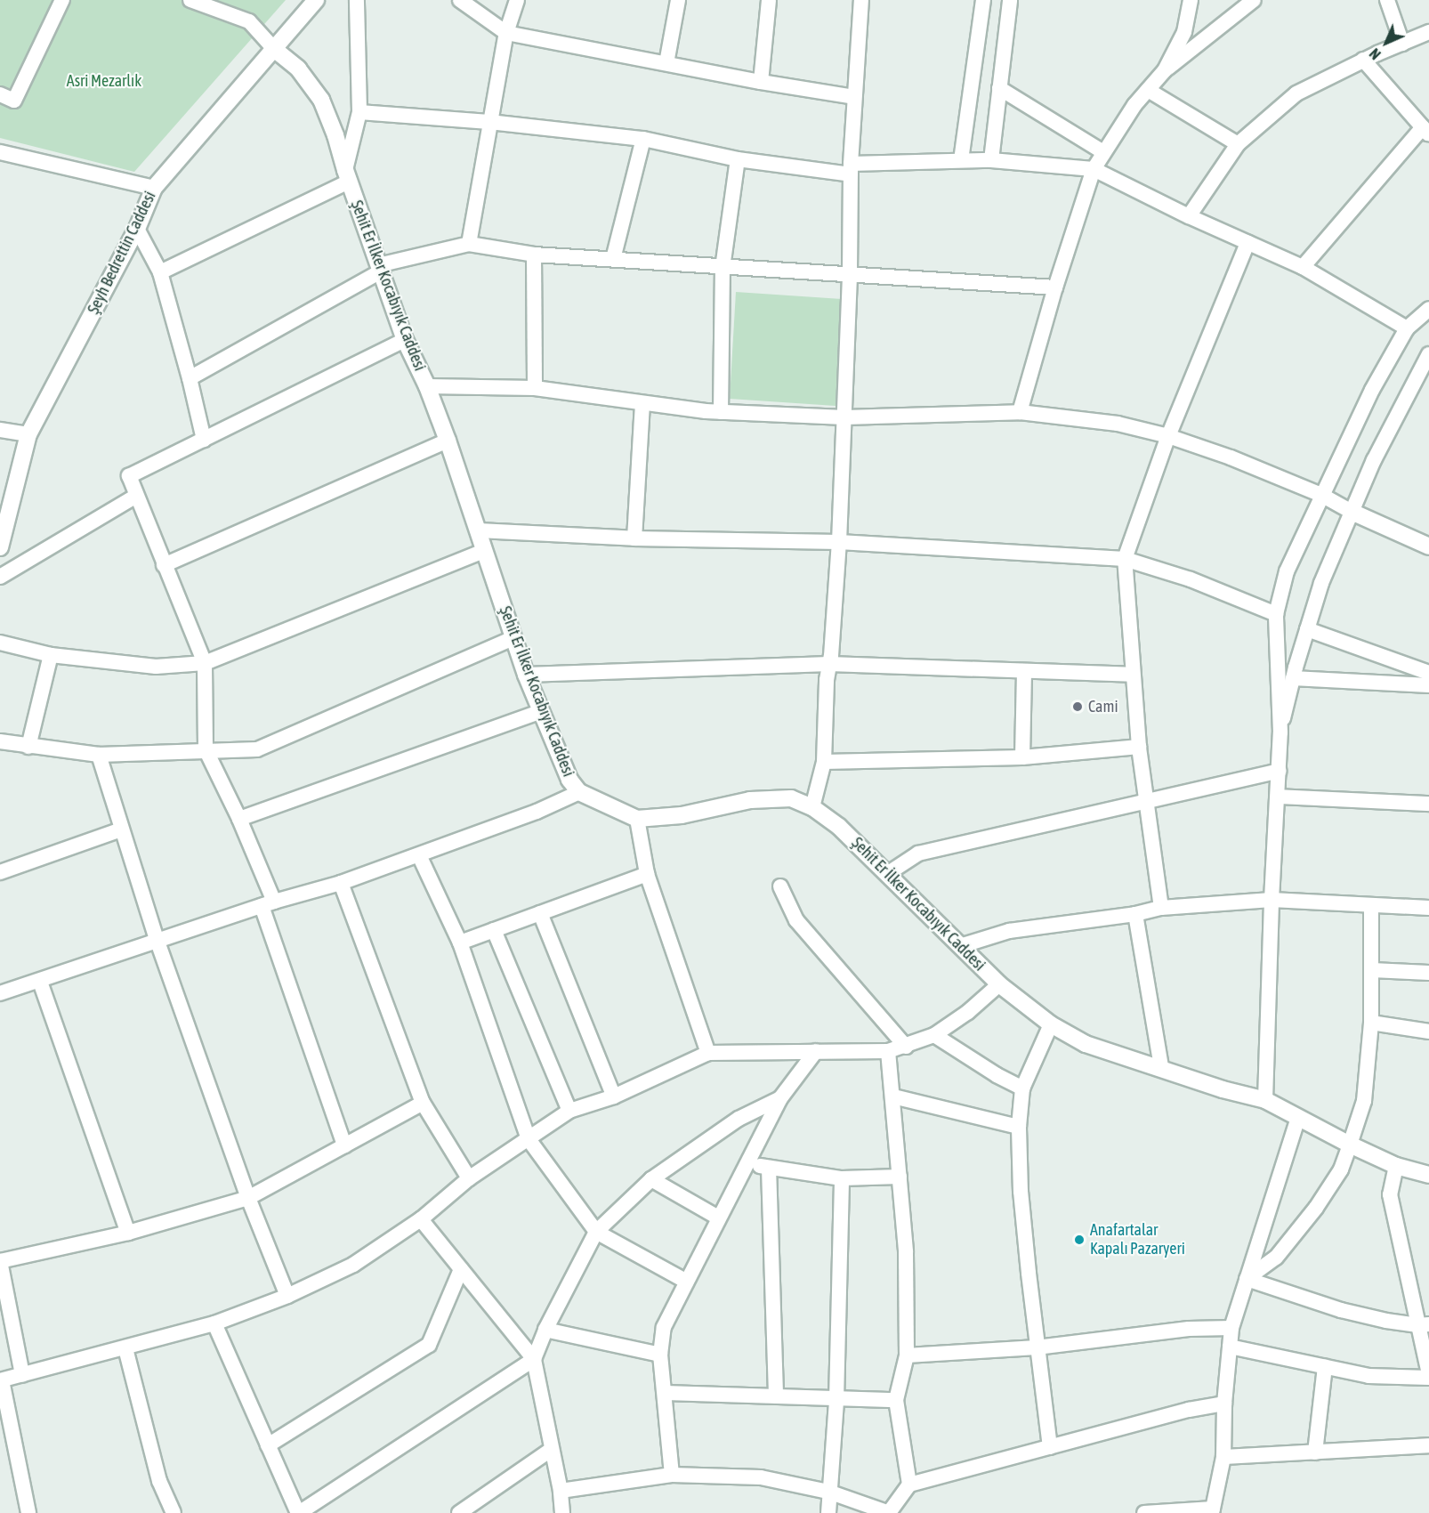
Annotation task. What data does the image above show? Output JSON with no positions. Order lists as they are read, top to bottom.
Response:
{
  "streets": {
    "main road": ["Şeyh Bedrettin Caddesi", "Şehit Er İlker Kocabıyık Caddesi"]
  },
  "crossings": [
    ["Şeyh Bedrettin Caddesi", "Şehit Er İlker Kocabıyık Caddesi"]
  ],
  "parks": ["Asri Mezarlık"],
  "places": ["Cami", "Anafartalar Kapalı Pazaryeri"],
  "north": "bottom left"
}
